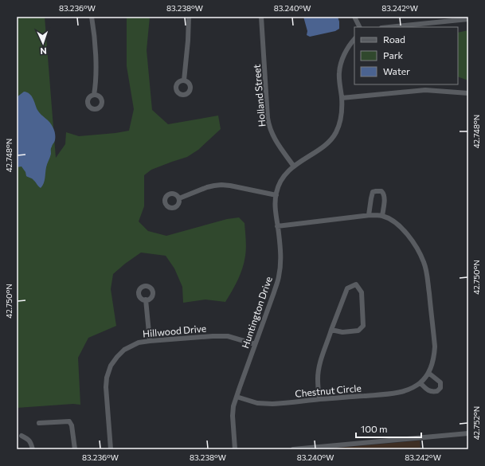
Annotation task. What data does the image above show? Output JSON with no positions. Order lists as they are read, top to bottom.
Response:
{
  "streets": {
    "street": [
      "Holland Street",
      "Huntington Drive",
      "Hillwood Drive",
      "Chestnut Circle"
    ]
  },
  "crossings": [
    ["Holland Street", "Huntington Drive"],
    ["Huntington Drive", "Hillwood Drive"],
    ["Huntington Drive", "Chestnut Circle"]
  ],
  "legend": ["Road", "Park", "Water"],
  "scale_bar": "100 m",
  "north": "bottom",
  "coordinates": [
    "83.236°W",
    "83.238°W",
    "83.240°W",
    "83.242°W",
    "42.748°N",
    "42.750°N",
    "42.752°N"
  ]
}
